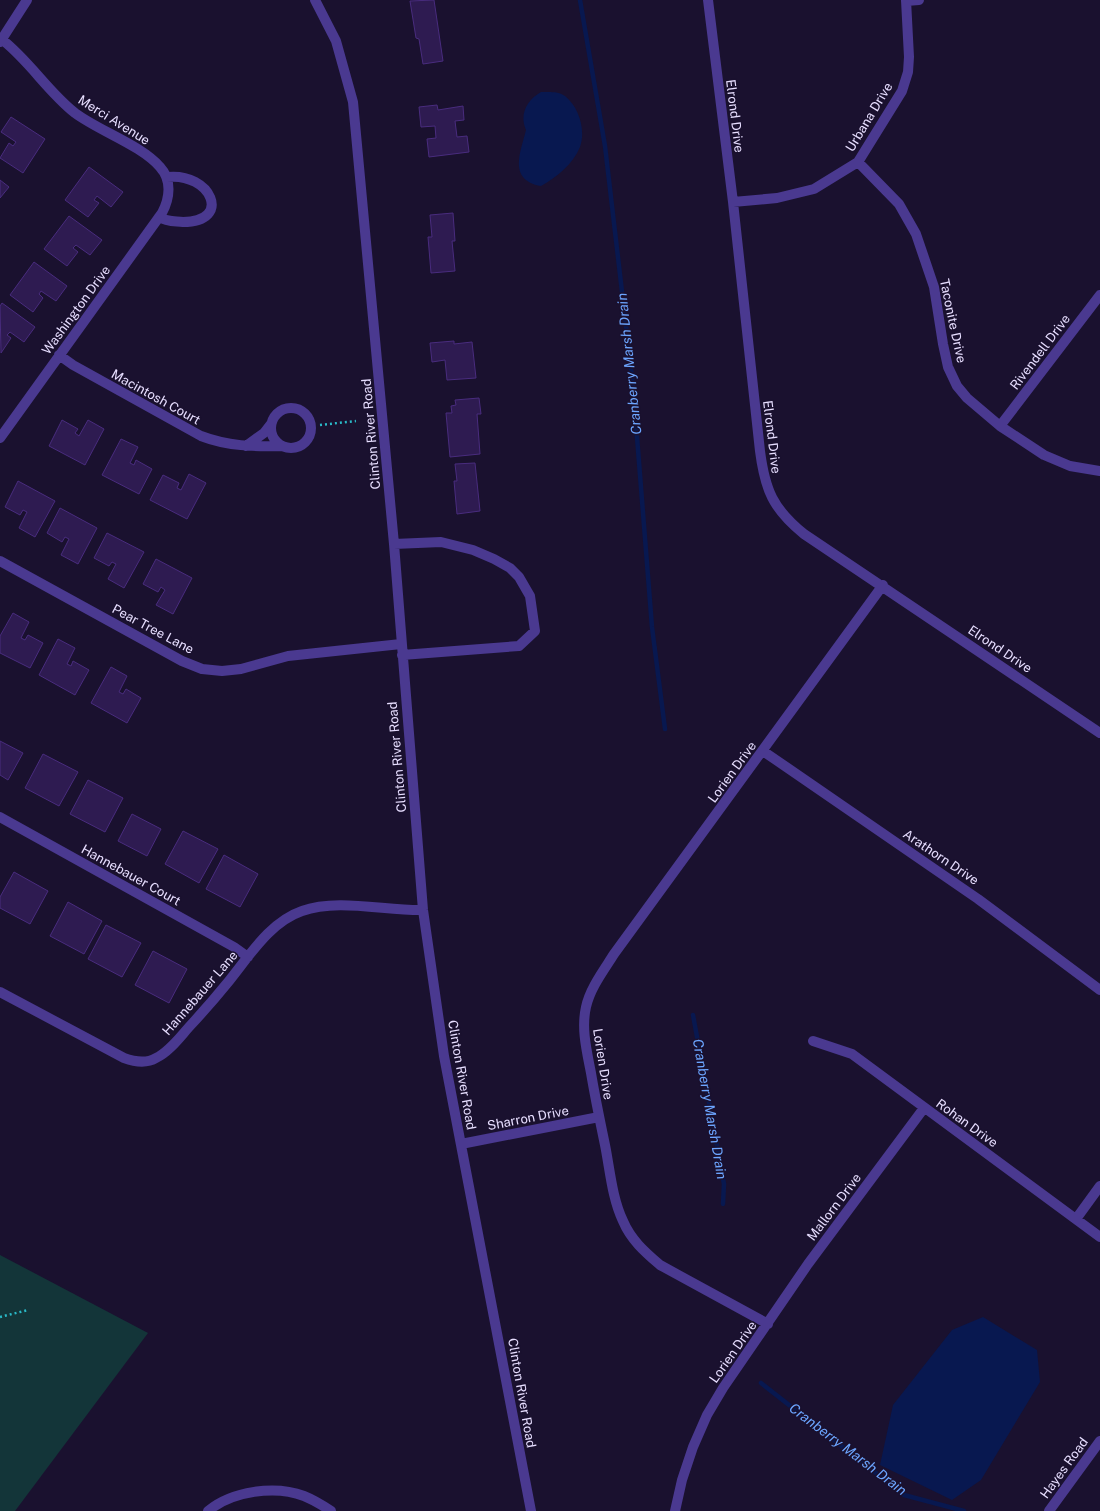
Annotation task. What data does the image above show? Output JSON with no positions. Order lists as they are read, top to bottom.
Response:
{
  "streets": {
    "street": [
      "Elrond Drive",
      "Urbana Drive",
      "Merci Avenue",
      "Washington Drive",
      "Taconite Drive",
      "Rivendell Drive",
      "Macintosh Court",
      "Clinton River Road",
      "Pear Tree Lane",
      "Lorien Drive",
      "Arathorn Drive",
      "Hannebauer Court",
      "Hannebauer Lane",
      "Sharron Drive",
      "Rohan Drive",
      "Mallorn Drive",
      "Hayes Road"
    ]
  },
  "crossings": [
    ["Elrond Drive", "Urbana Drive"],
    ["Elrond Drive", "Lorien Drive"],
    ["Urbana Drive", "Taconite Drive"],
    ["Merci Avenue", "Washington Drive"],
    ["Washington Drive", "Macintosh Court"],
    ["Taconite Drive", "Rivendell Drive"],
    ["Clinton River Road", "Pear Tree Lane"],
    ["Clinton River Road", "Hannebauer Lane"],
    ["Clinton River Road", "Sharron Drive"],
    ["Lorien Drive", "Arathorn Drive"],
    ["Lorien Drive", "Sharron Drive"],
    ["Lorien Drive", "Mallorn Drive"],
    ["Hannebauer Court", "Hannebauer Lane"],
    ["Rohan Drive", "Mallorn Drive"]
  ],
  "water": ["Cranberry Marsh Drain"]
}
